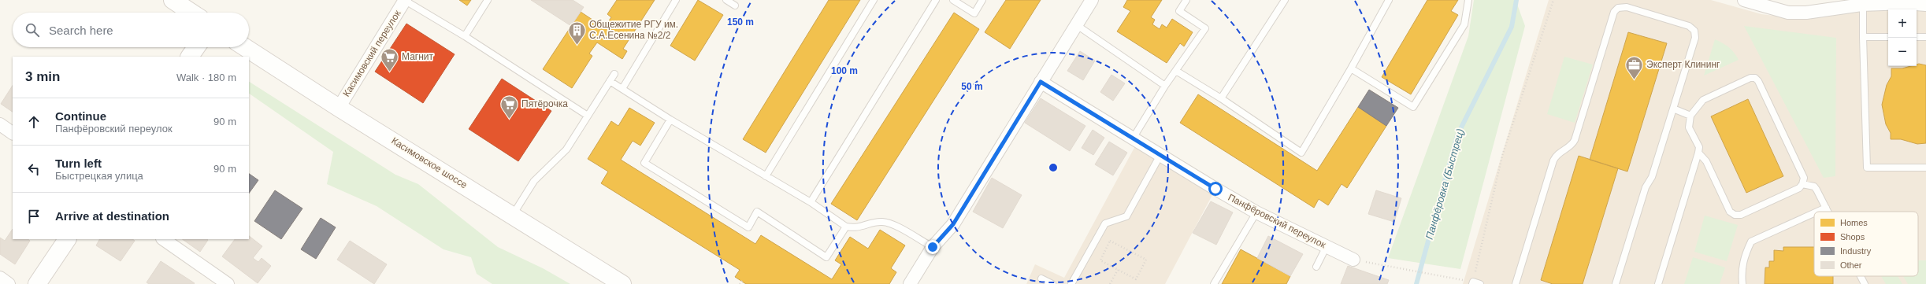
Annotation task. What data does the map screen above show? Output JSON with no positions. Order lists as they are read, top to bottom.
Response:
{
  "streets": {
    "main road": ["Касимовское шоссе"],
    "street": ["Касимовский переулок", "Панфёровский переулок"]
  },
  "crossings": [
    ["Касимовский переулок", "Касимовское шоссе"]
  ],
  "water": ["Панфёровка (Быстрец)"],
  "places": {
    "building": ["Общежитие РГУ им. С.А.Есенина №2/2"],
    "supermarket": ["Магнит", "Пятёрочка"],
    "office": ["Эксперт Клининг"]
  },
  "legend": [
    "Homes",
    "Shops",
    "Industry",
    "Other"
  ],
  "page": {
    "map_buttons": ["+", "−"],
    "search": "Search here",
    "heading": ["3 min", "Walk · 180 m"],
    "list": [
      ["Continue", "Панфёровский переулок", "90 m"],
      ["Turn left", "Быстрецкая улица", "90 m"],
      "Arrive at destination"
    ]
  },
  "rings": ["150 m", "100 m", "50 m"]
}
